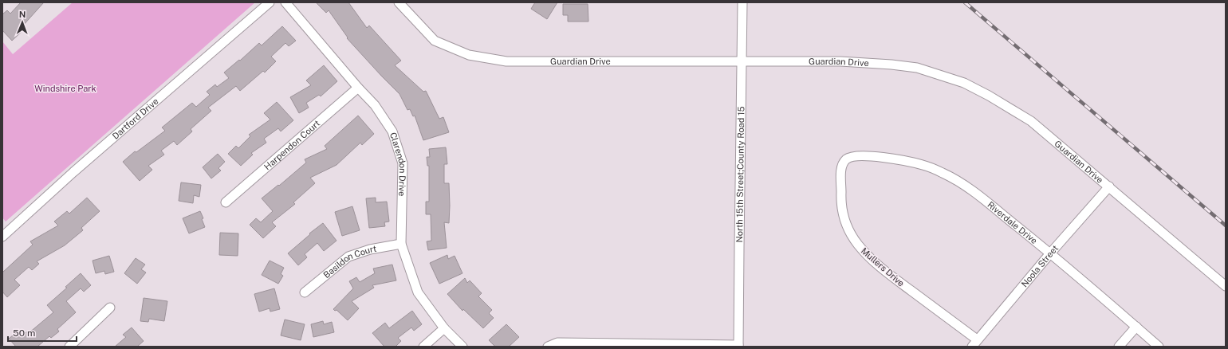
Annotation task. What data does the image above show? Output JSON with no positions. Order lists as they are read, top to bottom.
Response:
{
  "streets": {
    "street": [
      "Guardian Drive",
      "Dartford Drive",
      "Harpendon Court",
      "Clarendon Drive",
      "North 15th Street;County Road 15",
      "Riverdale Drive",
      "Basildon Court",
      "Noola Street",
      "Mullers Drive"
    ]
  },
  "crossings": [
    ["Guardian Drive", "North 15th Street;County Road 15"],
    ["Guardian Drive", "Noola Street"],
    ["Harpendon Court", "Clarendon Drive"],
    ["Clarendon Drive", "Basildon Court"],
    ["Riverdale Drive", "Noola Street"],
    ["Riverdale Drive", "Mullers Drive"],
    ["Noola Street", "Mullers Drive"]
  ],
  "parks": ["Windshire Park"],
  "scale_bar": "50 m",
  "north": "top"
}
